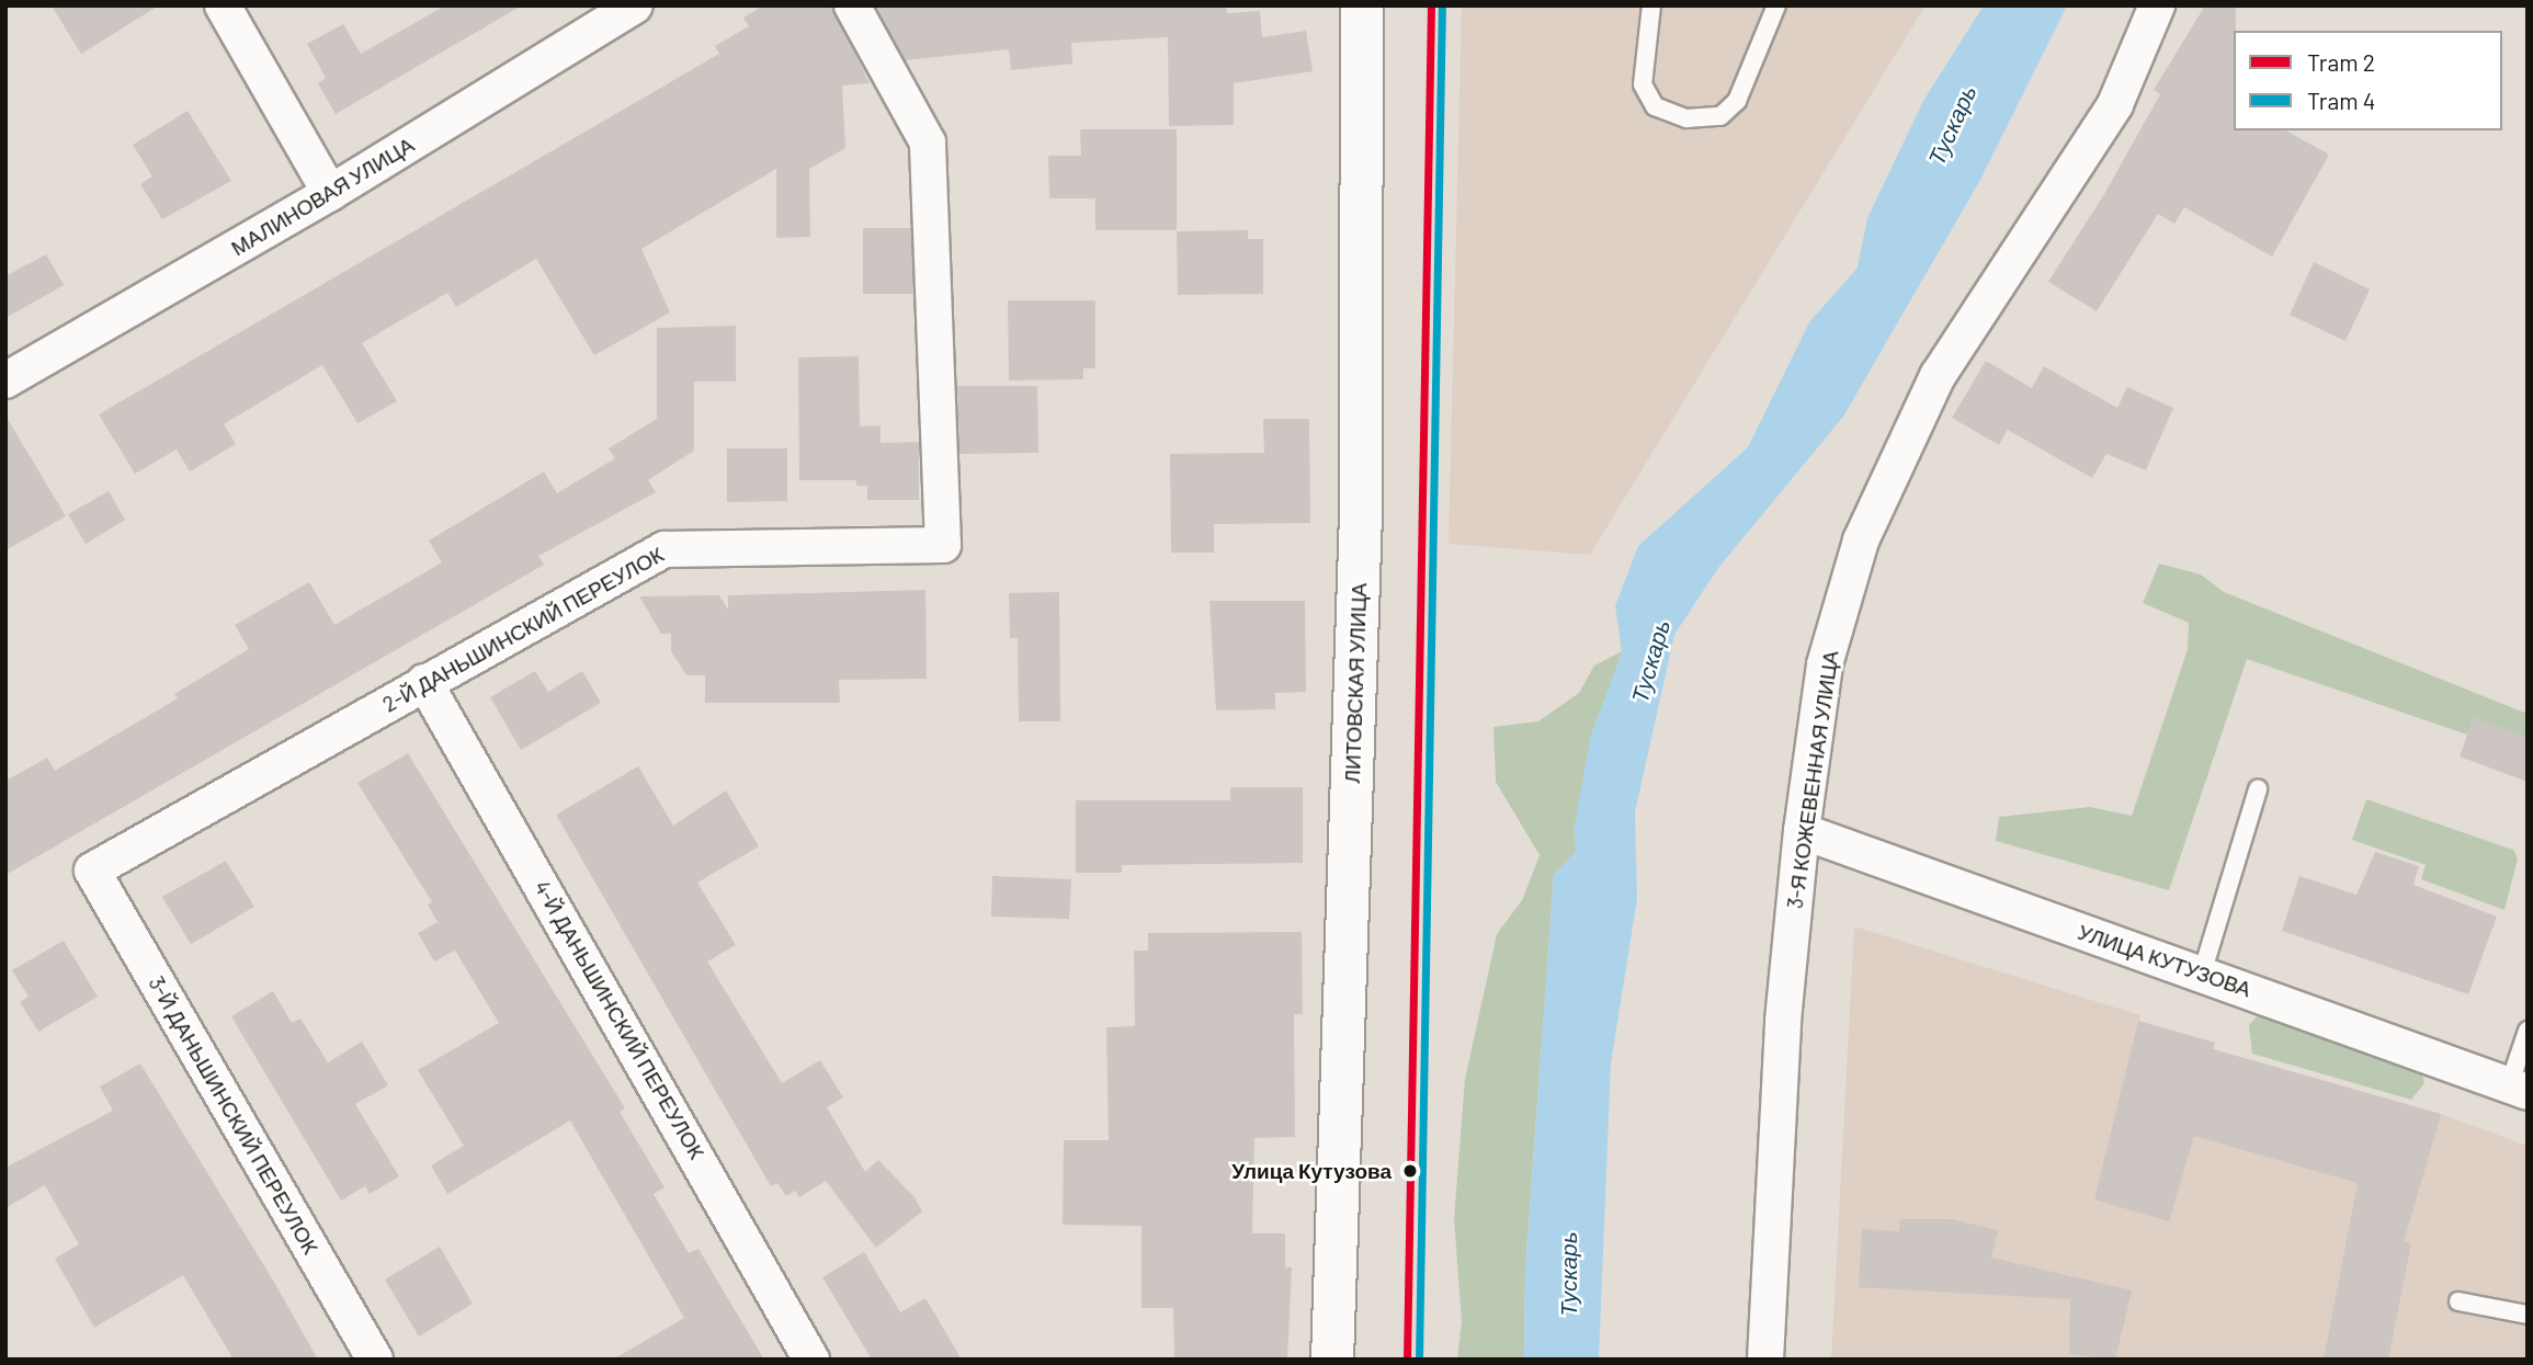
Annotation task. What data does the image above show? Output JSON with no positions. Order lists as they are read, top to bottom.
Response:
{
  "streets": {
    "main road": ["ЛИТОВСКАЯ УЛИЦА"],
    "street": [
      "МАЛИНОВАЯ УЛИЦА",
      "2-Й ДАНЬШИНСКИЙ ПЕРЕУЛОК",
      "3-Я КОЖЕВЕННАЯ УЛИЦА",
      "УЛИЦА КУТУЗОВА",
      "4-Й ДАНЬШИНСКИЙ ПЕРЕУЛОК",
      "3-Й ДАНЬШИНСКИЙ ПЕРЕУЛОК"
    ]
  },
  "crossings": [
    ["2-Й ДАНЬШИНСКИЙ ПЕРЕУЛОК", "4-Й ДАНЬШИНСКИЙ ПЕРЕУЛОК"],
    ["2-Й ДАНЬШИНСКИЙ ПЕРЕУЛОК", "3-Й ДАНЬШИНСКИЙ ПЕРЕУЛОК"],
    ["3-Я КОЖЕВЕННАЯ УЛИЦА", "УЛИЦА КУТУЗОВА"]
  ],
  "water": ["Тускарь"],
  "places": ["Улица Кутузова"],
  "lines": ["tram line 2", "tram line 4"],
  "legend": ["Tram 2", "Tram 4"]
}
